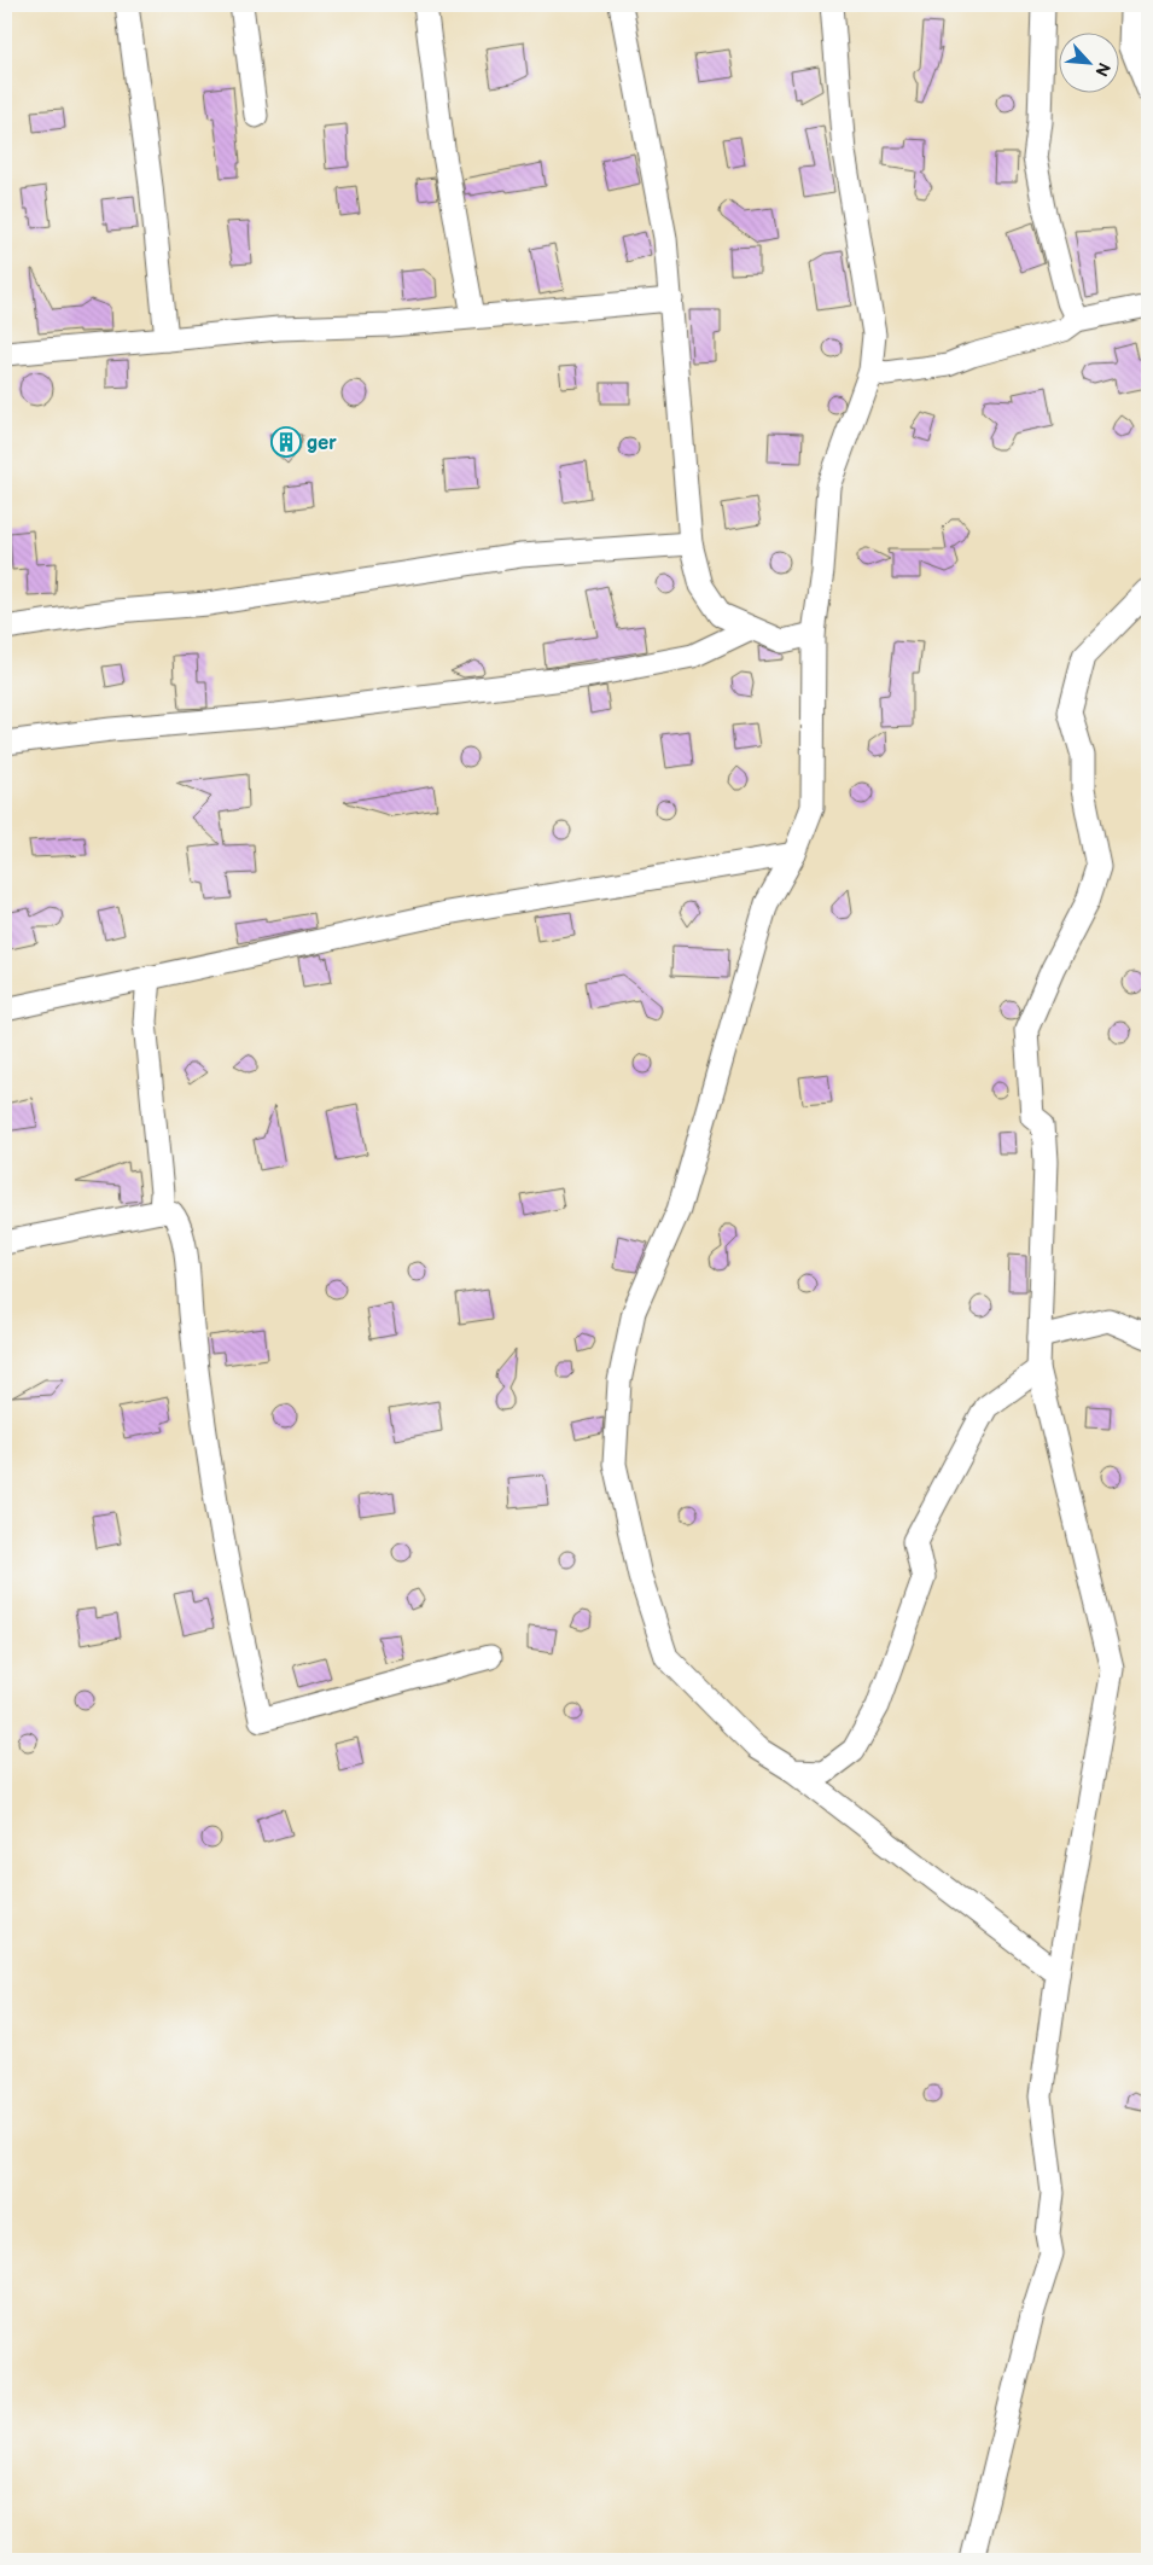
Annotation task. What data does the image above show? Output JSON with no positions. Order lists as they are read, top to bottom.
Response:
{
  "places": {
    "building": ["ger"]
  },
  "north": "bottom right"
}
